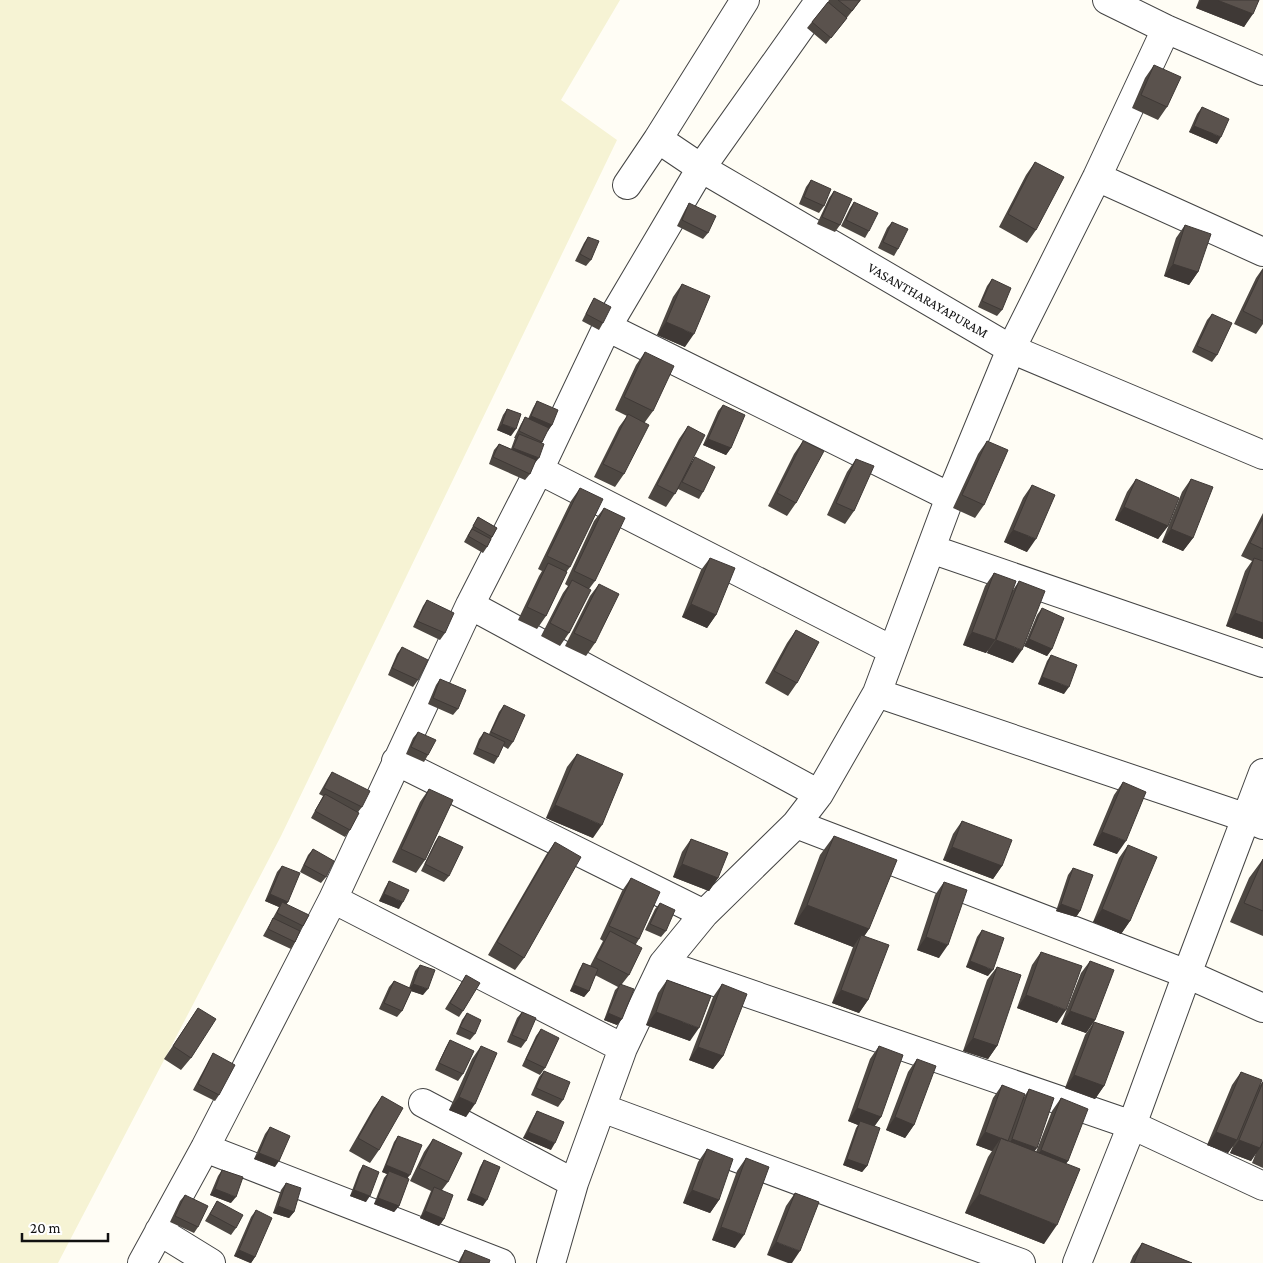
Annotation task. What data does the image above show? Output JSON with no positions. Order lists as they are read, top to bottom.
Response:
{
  "streets": {
    "street": ["VASANTHARAYAPURAM"]
  },
  "scale_bar": "20 m"
}
